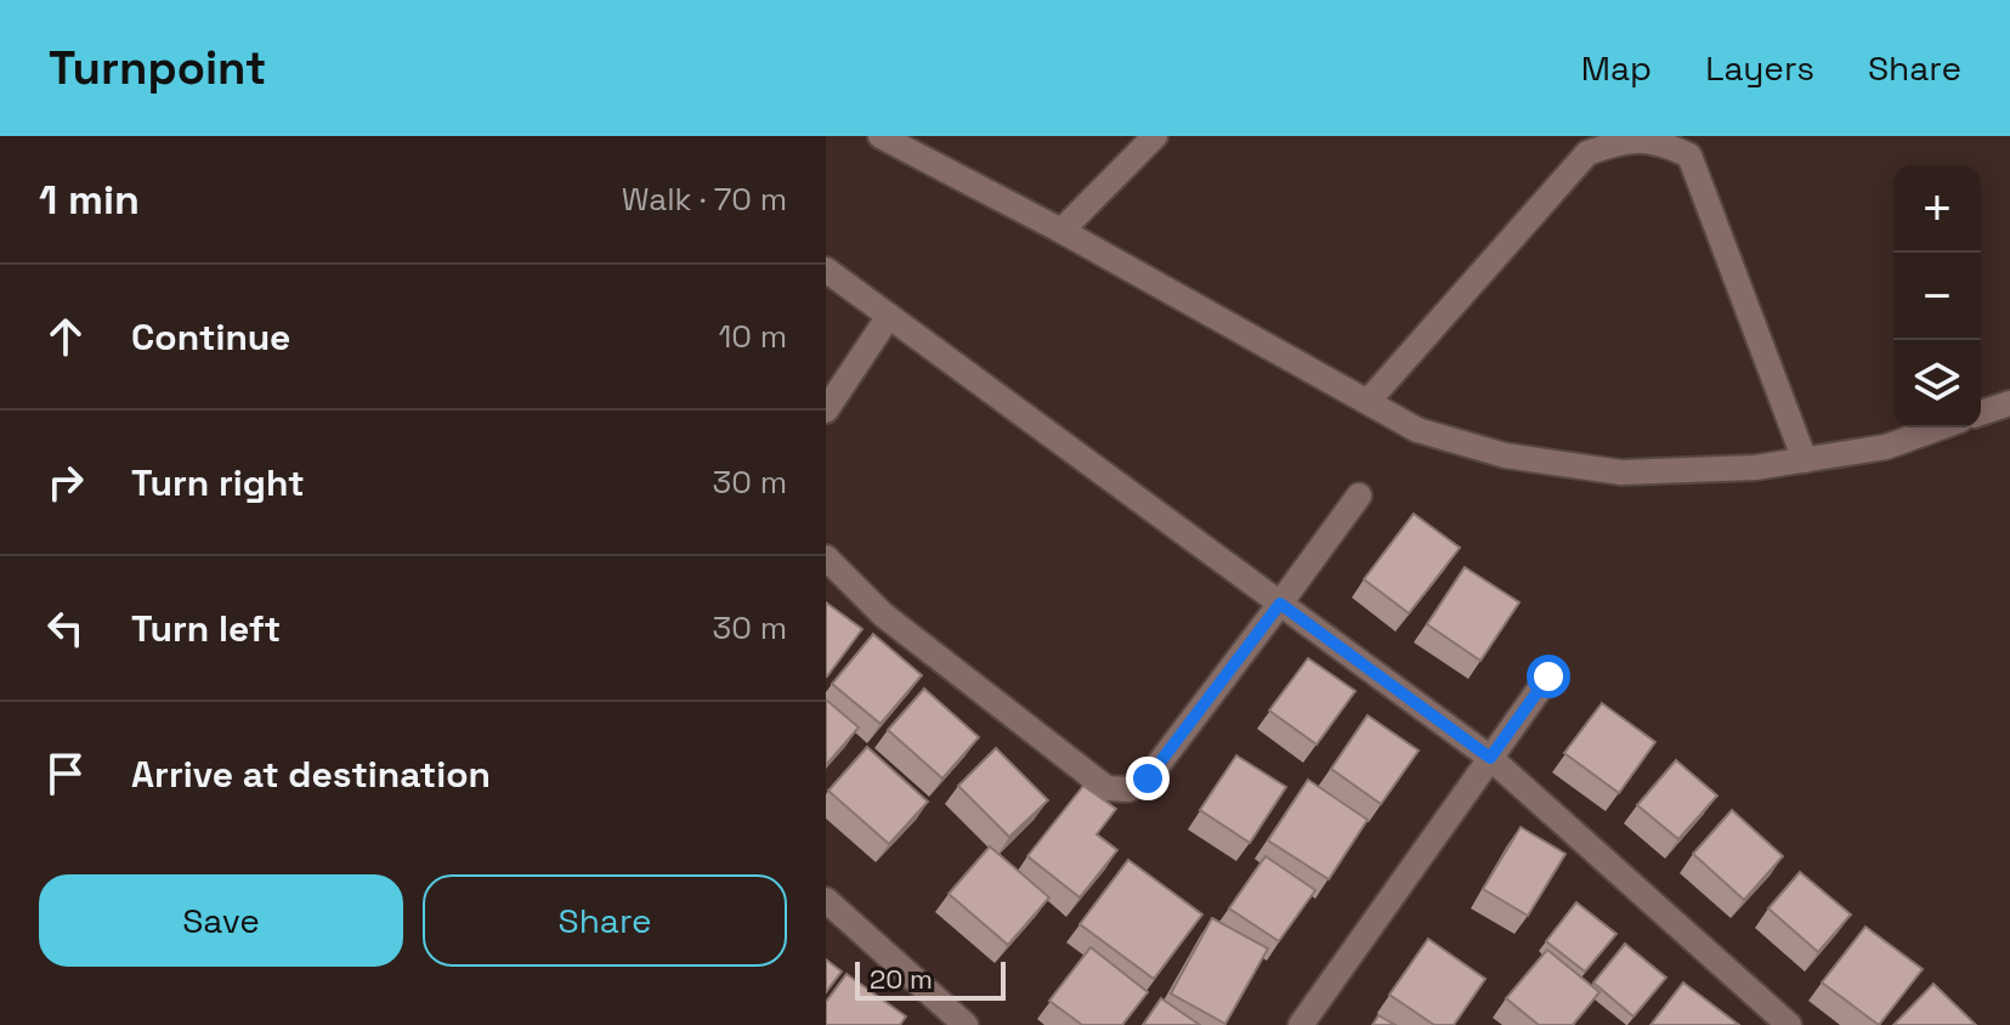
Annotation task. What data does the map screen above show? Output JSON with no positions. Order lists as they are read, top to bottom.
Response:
{
  "scale_bar": "20 m",
  "page": {
    "header": "Turnpoint",
    "nav": ["Map", "Layers", "Share"],
    "heading": ["1 min", "Walk · 70 m"],
    "map_buttons": ["+", "−"],
    "list": [
      ["Continue", "10 m"],
      ["Turn right", "30 m"],
      ["Turn left", "30 m"],
      "Arrive at destination"
    ],
    "buttons": ["Save", "Share"],
    "scale": "20 m"
  }
}
